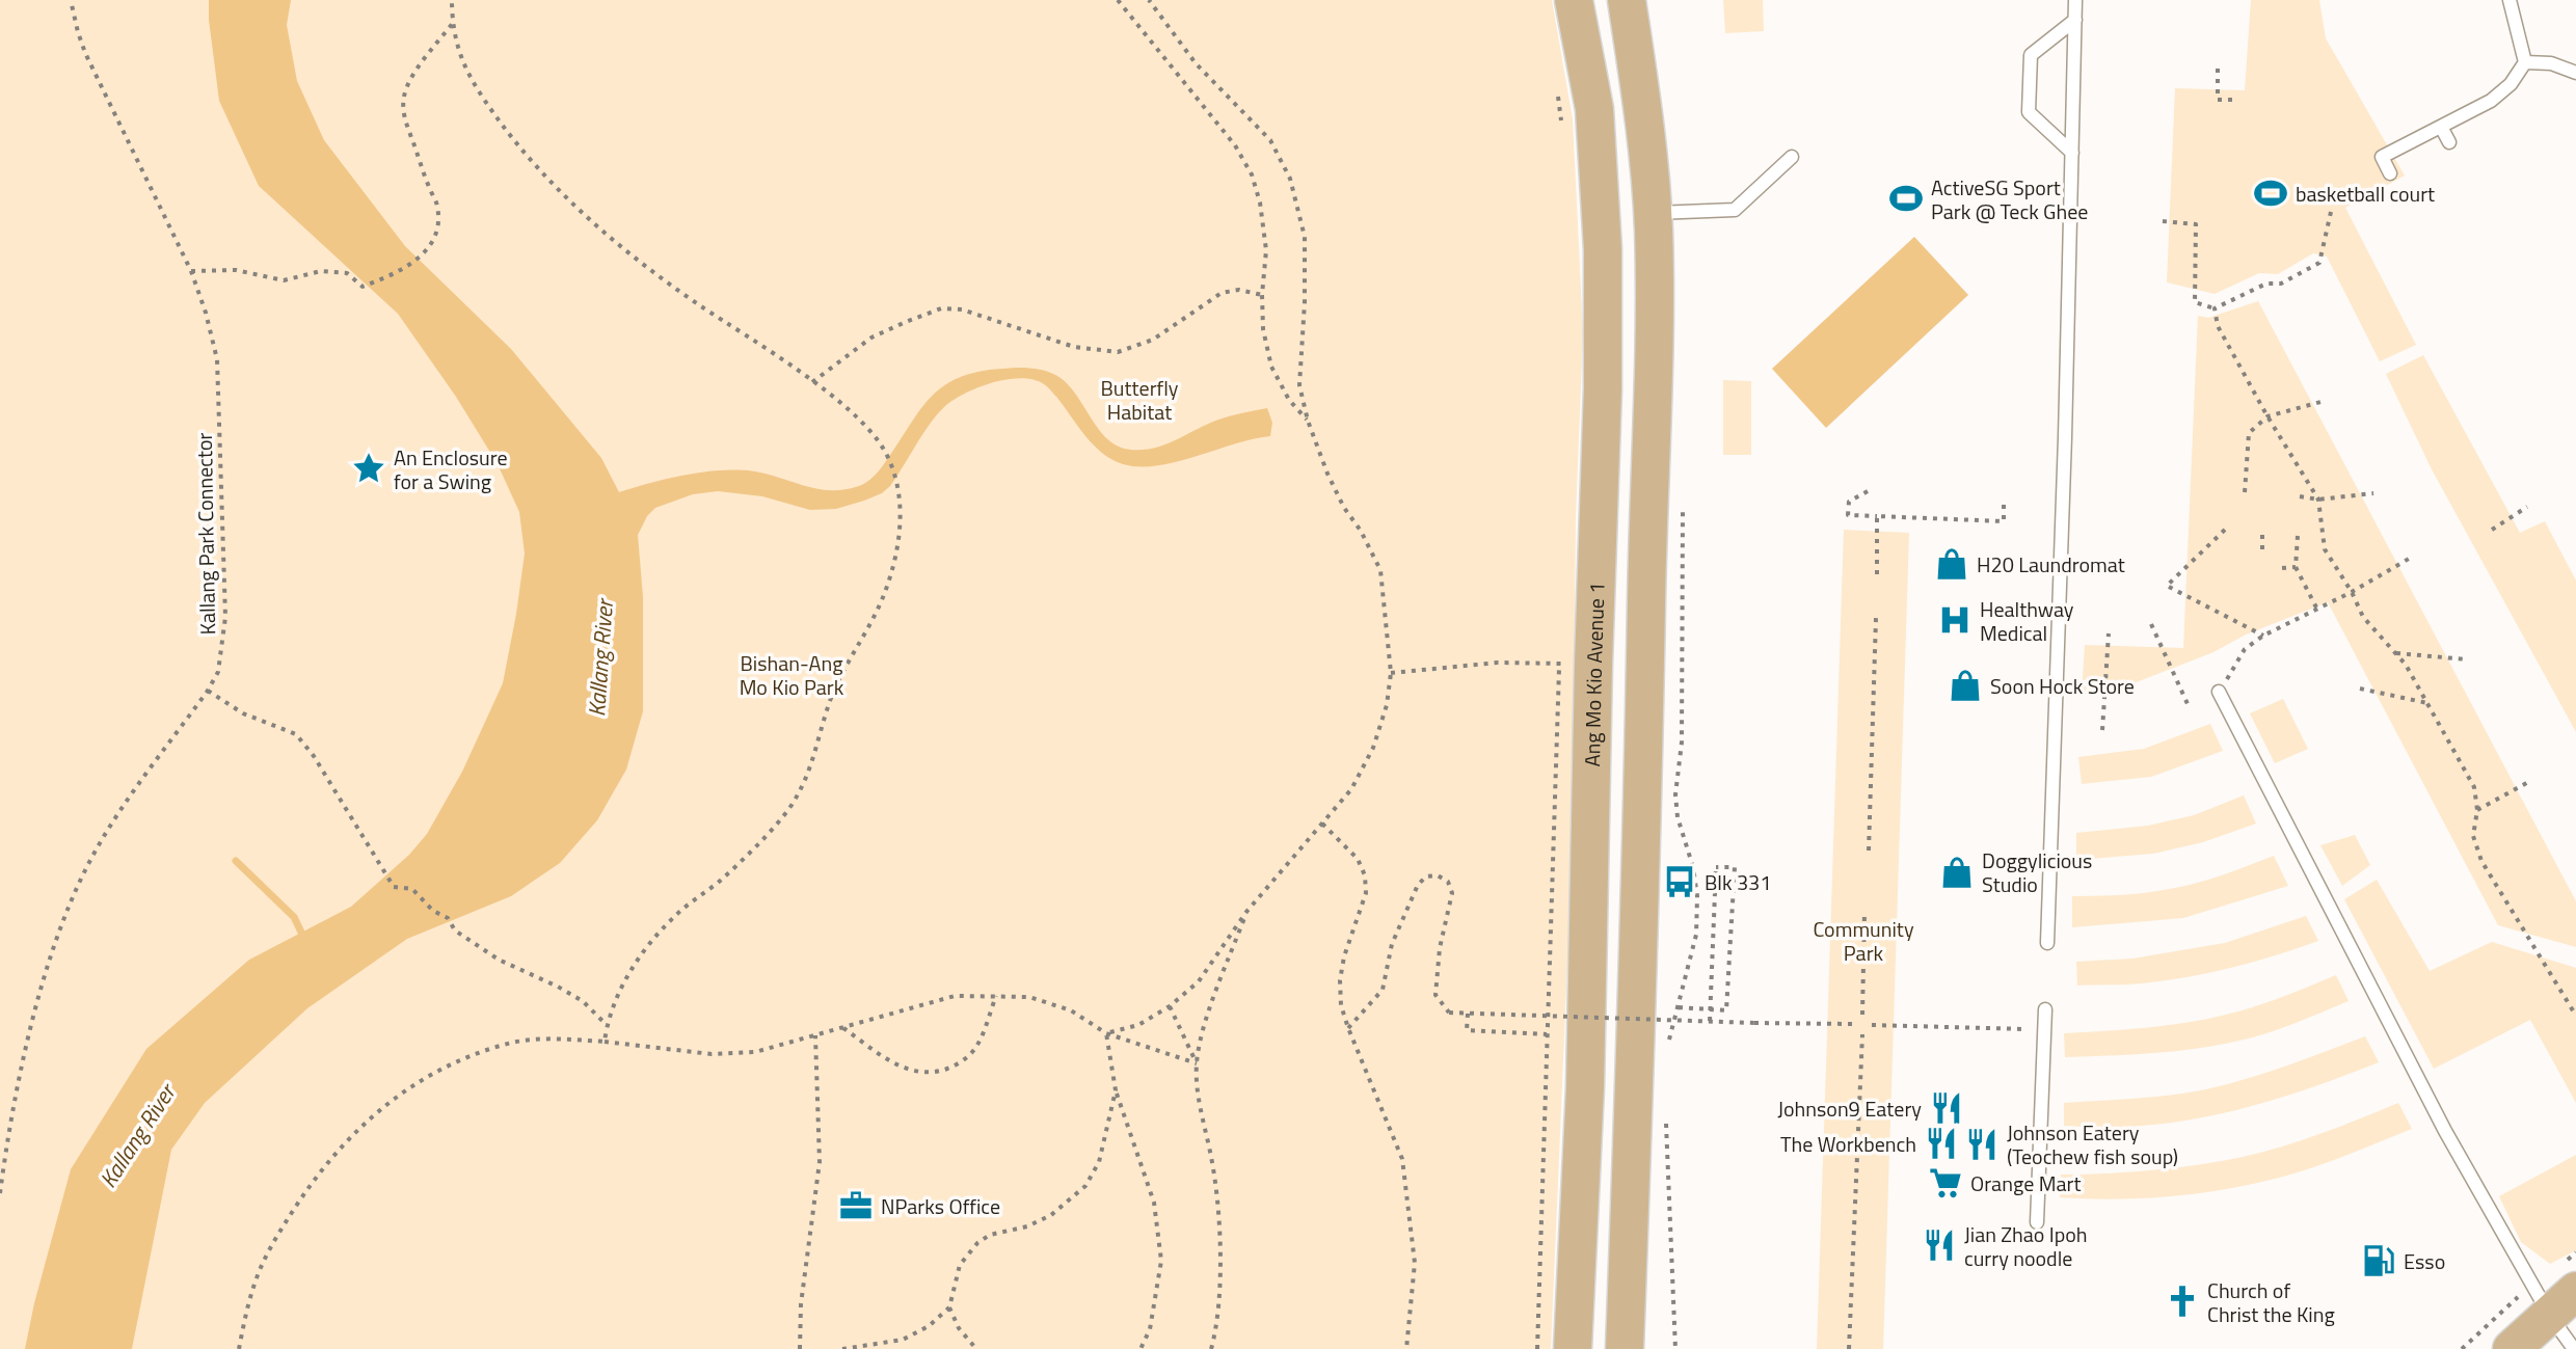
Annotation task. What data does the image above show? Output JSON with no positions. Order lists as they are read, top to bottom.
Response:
{
  "streets": {
    "main road": ["Ang Mo Kio Avenue 1"],
    "path": ["Kallang Park Connector"]
  },
  "water": ["Kallang River"],
  "parks": ["Butterfly Habitat", "Bishan-Ang Mo Kio Park", "Community Park"],
  "places": {
    "sports": ["basketball court", "ActiveSG Sport Park @ Teck Ghee"],
    "place": ["An Enclosure for a Swing"],
    "shop": ["H20 Laundromat", "Soon Hock Store", "Doggylicious Studio"],
    "hospital": ["Healthway Medical"],
    "bus stop": ["Blk 331"],
    "restaurant": [
      "Johnson9 Eatery",
      "The Workbench",
      "Johnson Eatery (Teochew fish soup)",
      "Jian Zhao Ipoh curry noodle"
    ],
    "supermarket": ["Orange Mart"],
    "office": ["NParks Office"],
    "fuel station": ["Esso"],
    "church": ["Church of Christ the King"]
  }
}
